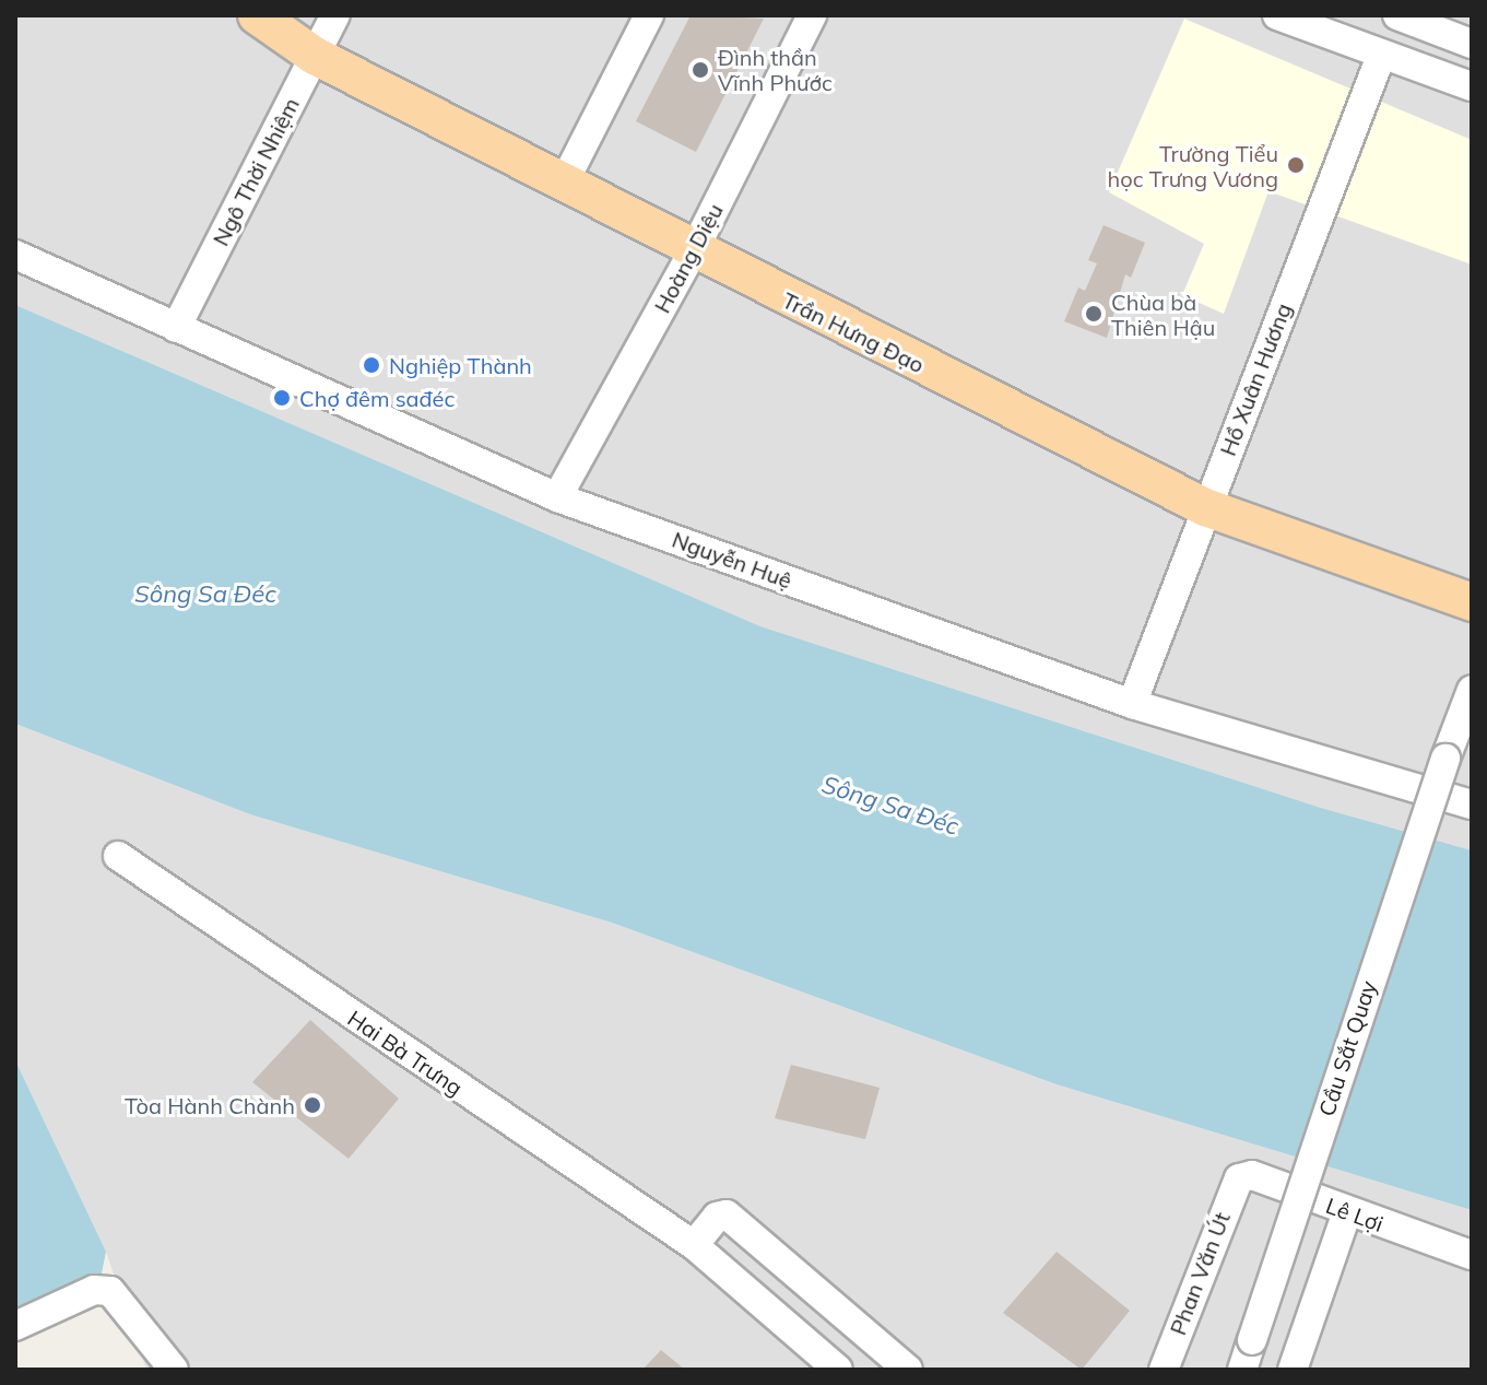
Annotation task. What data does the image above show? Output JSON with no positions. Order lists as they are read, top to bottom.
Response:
{
  "streets": {
    "main road": ["Trần Hưng Đạo"],
    "street": [
      "Ngô Thời Nhiệm",
      "Hoàng Diệu",
      "Hồ Xuân Hương",
      "Nguyễn Huệ",
      "Cầu Sắt Quay",
      "Hai Bà Trưng",
      "Lê Lợi",
      "Phan Văn Út"
    ]
  },
  "crossings": [
    ["Ngô Thời Nhiệm", "Trần Hưng Đạo"],
    ["Ngô Thời Nhiệm", "Nguyễn Huệ"],
    ["Hoàng Diệu", "Trần Hưng Đạo"],
    ["Hoàng Diệu", "Nguyễn Huệ"],
    ["Trần Hưng Đạo", "Hồ Xuân Hương"],
    ["Hồ Xuân Hương", "Nguyễn Huệ"],
    ["Lê Lợi", "Phan Văn Út"]
  ],
  "water": ["Sông Sa Đéc"],
  "places": [
    "Đình thần Vĩnh Phước",
    "Trường Tiểu học Trưng Vương",
    "Chùa bà Thiên Hậu",
    "Nghiệp Thành",
    "Chợ đêm sađéc",
    "Tòa Hành Chành"
  ]
}
